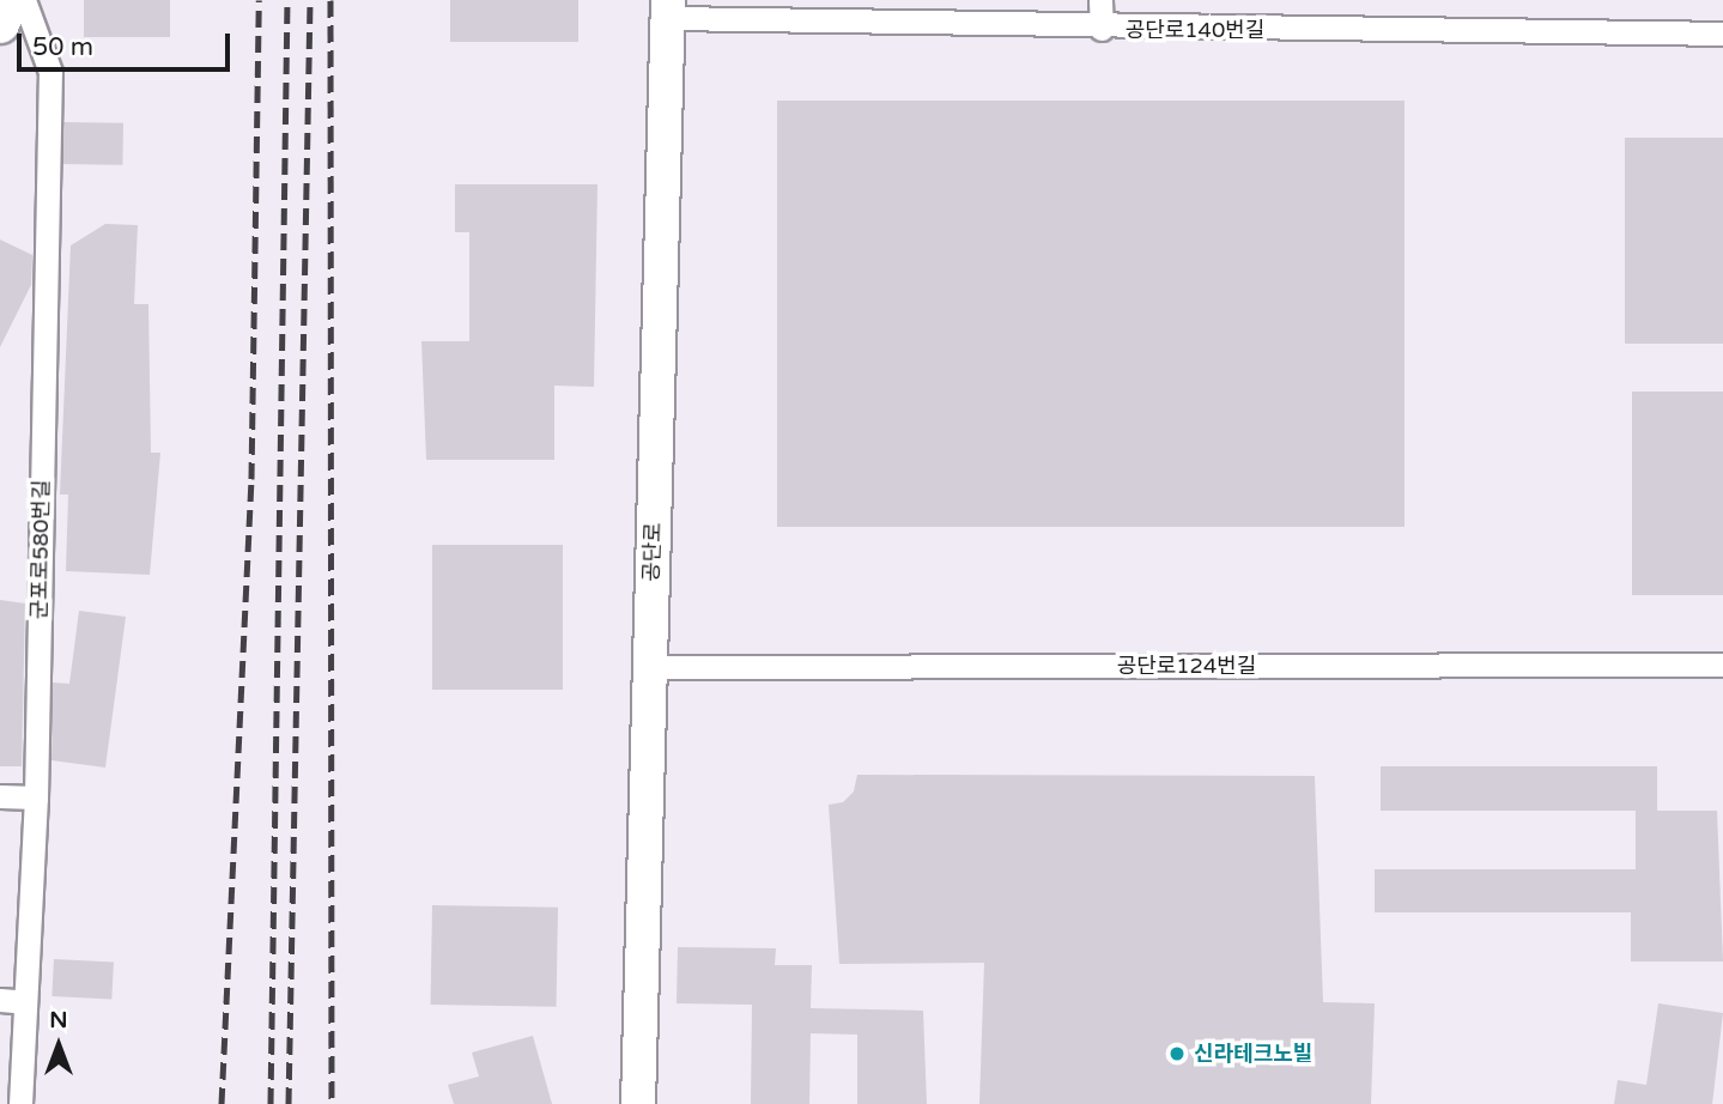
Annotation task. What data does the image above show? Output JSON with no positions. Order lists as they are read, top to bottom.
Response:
{
  "streets": {
    "street": [
      "공단로140번길",
      "군포로580번길",
      "공단로",
      "공단로124번길"
    ]
  },
  "crossings": [
    ["공단로140번길", "공단로"],
    ["공단로", "공단로124번길"]
  ],
  "places": ["신라테크노빌"],
  "scale_bar": "50 m",
  "north": "top"
}
